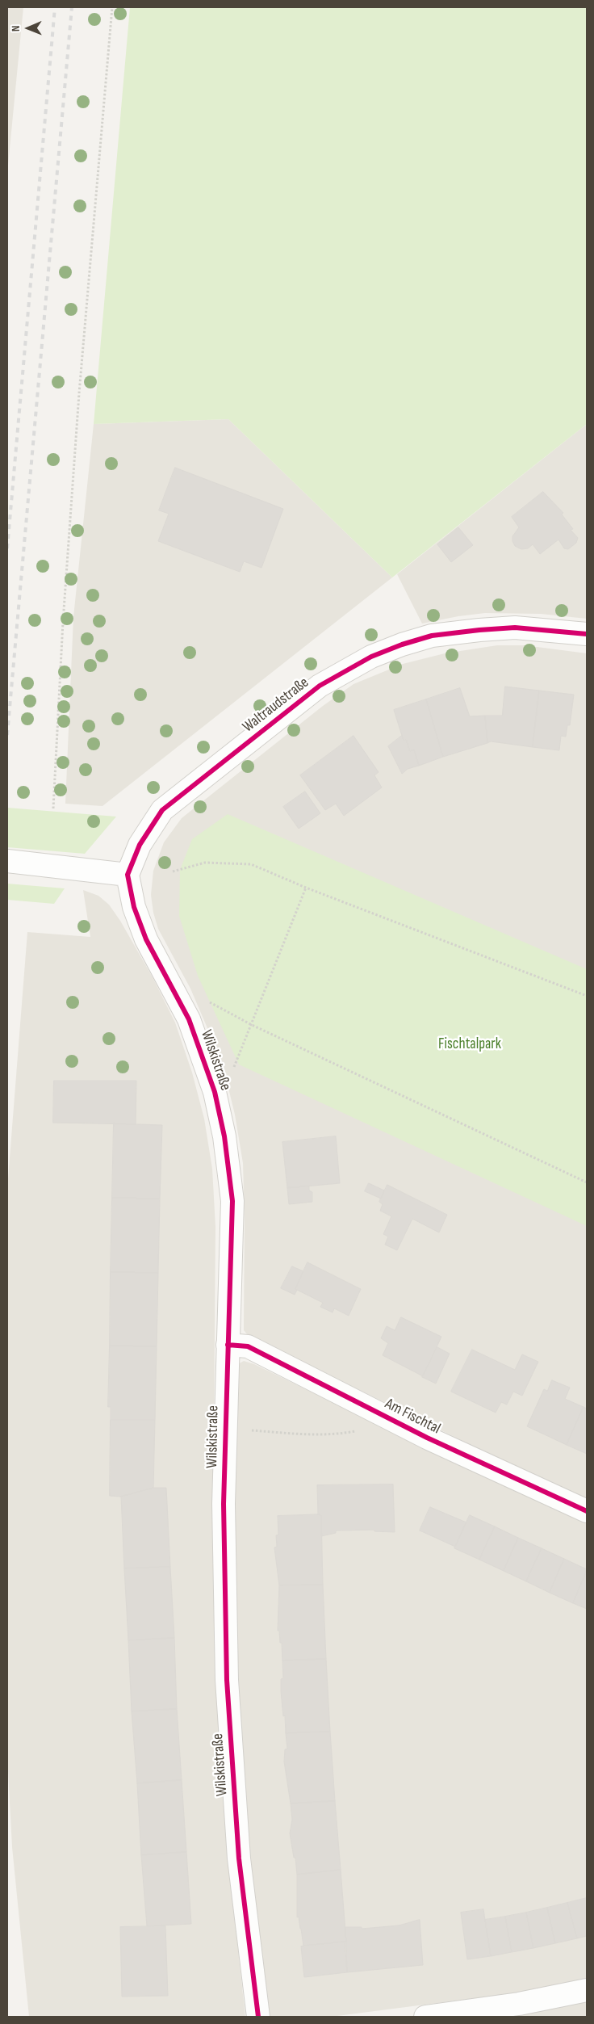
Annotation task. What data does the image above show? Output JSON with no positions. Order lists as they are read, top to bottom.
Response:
{
  "streets": {
    "street": ["Waltraudstraße", "Wilskistraße", "Am Fischtal"]
  },
  "crossings": [
    ["Waltraudstraße", "Wilskistraße"],
    ["Wilskistraße", "Am Fischtal"]
  ],
  "parks": ["Fischtalpark"],
  "north": "left"
}
